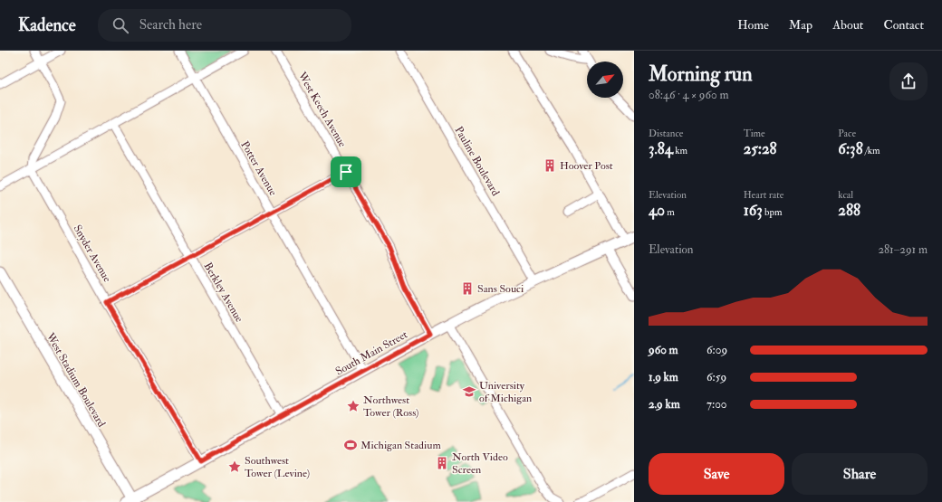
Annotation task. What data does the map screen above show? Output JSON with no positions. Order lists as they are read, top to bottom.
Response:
{
  "streets": {
    "main road": ["South Main Street", "West Stadium Boulevard"],
    "street": [
      "West Keech Avenue",
      "Pauline Boulevard",
      "Potter Avenue",
      "Snyder Avenue",
      "Berkley Avenue"
    ]
  },
  "crossings": [
    ["West Keech Avenue", "South Main Street"],
    ["Pauline Boulevard", "South Main Street"],
    ["Potter Avenue", "South Main Street"],
    ["Snyder Avenue", "South Main Street"],
    ["Berkley Avenue", "South Main Street"],
    ["South Main Street", "West Stadium Boulevard"]
  ],
  "places": {
    "building": ["Hoover Post", "Sans Souci", "North Video Screen"],
    "school or university": ["University of Michigan"],
    "place": ["Northwest Tower (Ross)", "Southwest Tower (Levine)"],
    "sports": ["Michigan Stadium"]
  },
  "north": "top right",
  "page": {
    "header": "Kadence",
    "search": "Search here",
    "nav": [
      "Home",
      "Map",
      "About",
      "Contact"
    ],
    "heading": ["Morning run", "08:46 · 4 × 960 m"],
    "stats": [
      ["Distance", "3.84 km"],
      ["Time", "25:28"],
      ["Pace", "6:38 /km"],
      ["Elevation", "40 m"],
      ["Heart rate", "163 bpm"],
      ["kcal", "288"]
    ],
    "chart": ["Elevation", "281–291 m"],
    "list": [
      {
        "name": "960 m",
        "note": "6:09"
      },
      {
        "name": "1.9 km",
        "note": "6:59"
      },
      {
        "name": "2.9 km",
        "note": "7:00"
      }
    ],
    "buttons": ["Save", "Share"]
  }
}
